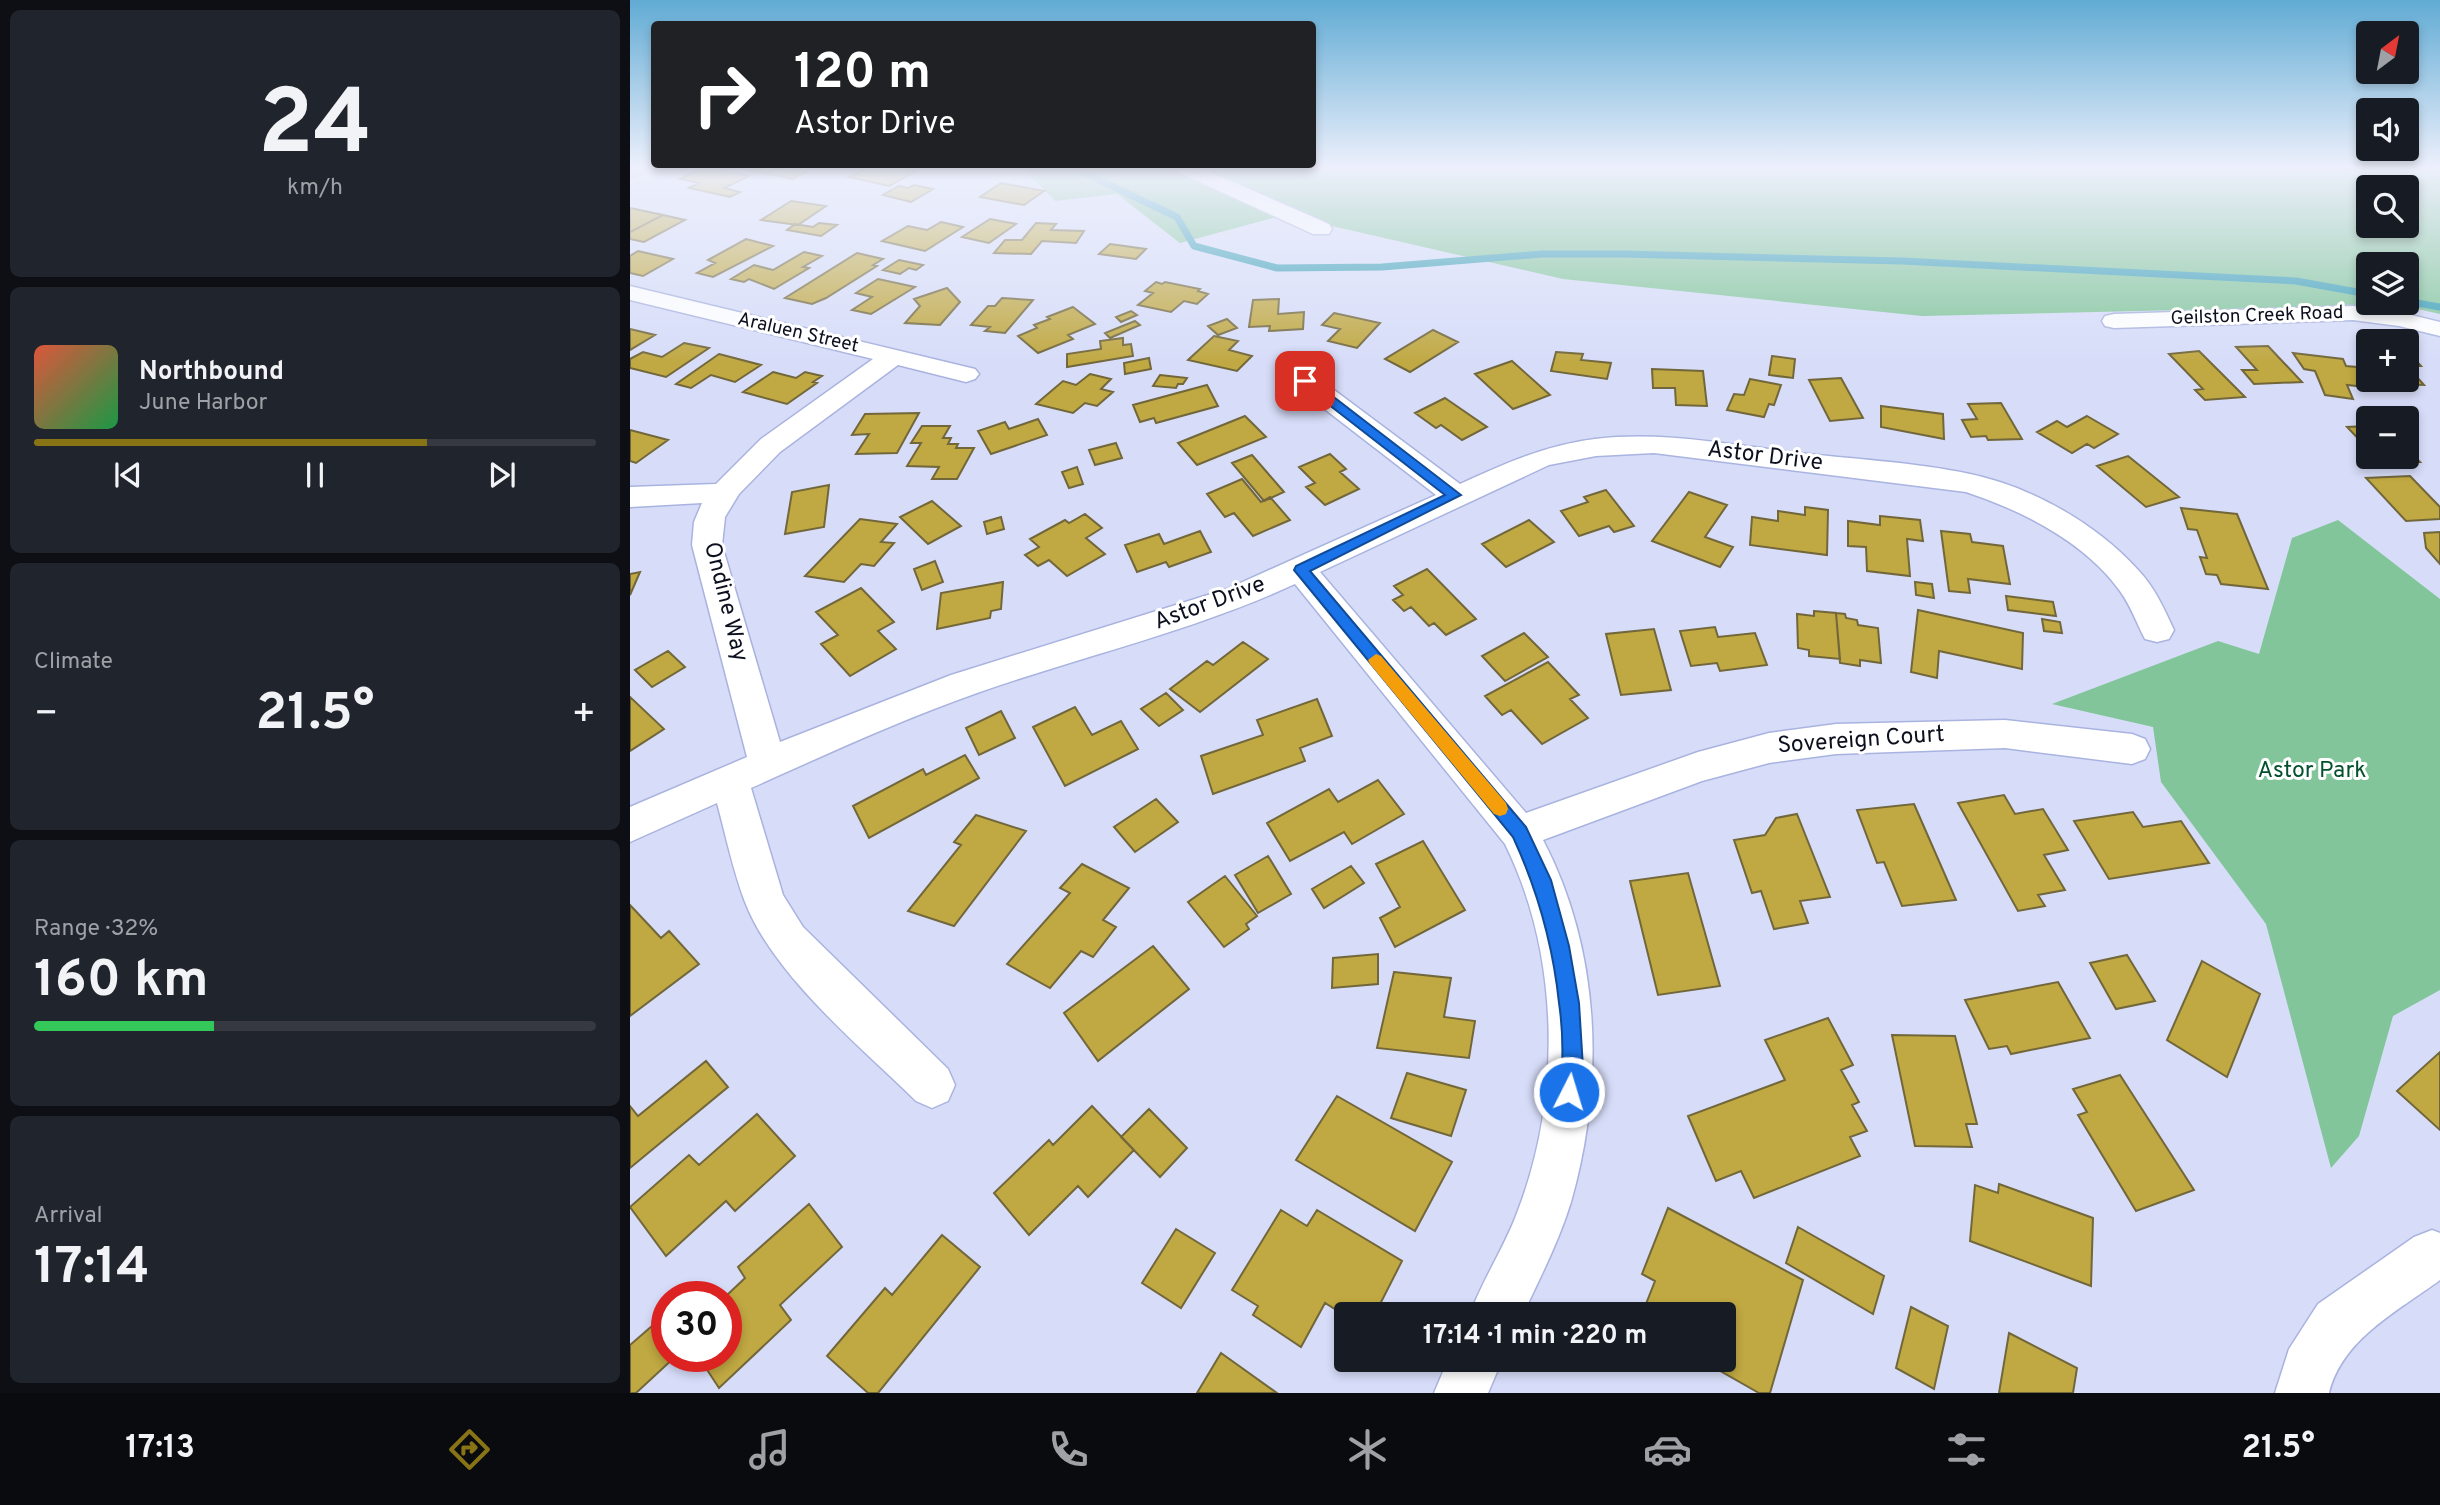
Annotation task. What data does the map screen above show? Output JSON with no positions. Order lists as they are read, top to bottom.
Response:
{
  "streets": {
    "street": [
      "Geilston Creek Road",
      "Araluen Street",
      "Astor Drive",
      "Ondine Way",
      "Sovereign Court"
    ]
  },
  "crossings": [
    ["Araluen Street", "Ondine Way"],
    ["Astor Drive", "Ondine Way"]
  ],
  "parks": ["Astor Park"],
  "north": "top right",
  "page": {
    "tile": [
      ["24", "km/h"],
      "Climate",
      ["Range · 32%", "160 km"],
      ["Arrival", "17:14"]
    ],
    "map_buttons": ["+", "−"],
    "turn": ["120 m", "Astor Drive"],
    "song": ["Northbound", "June Harbor"],
    "heat": ["−", "21.5°", "+"],
    "limit": "30",
    "trip": "17:14 · 1 min · 220 m",
    "tabs": ["17:13", "21.5°"]
  }
}
